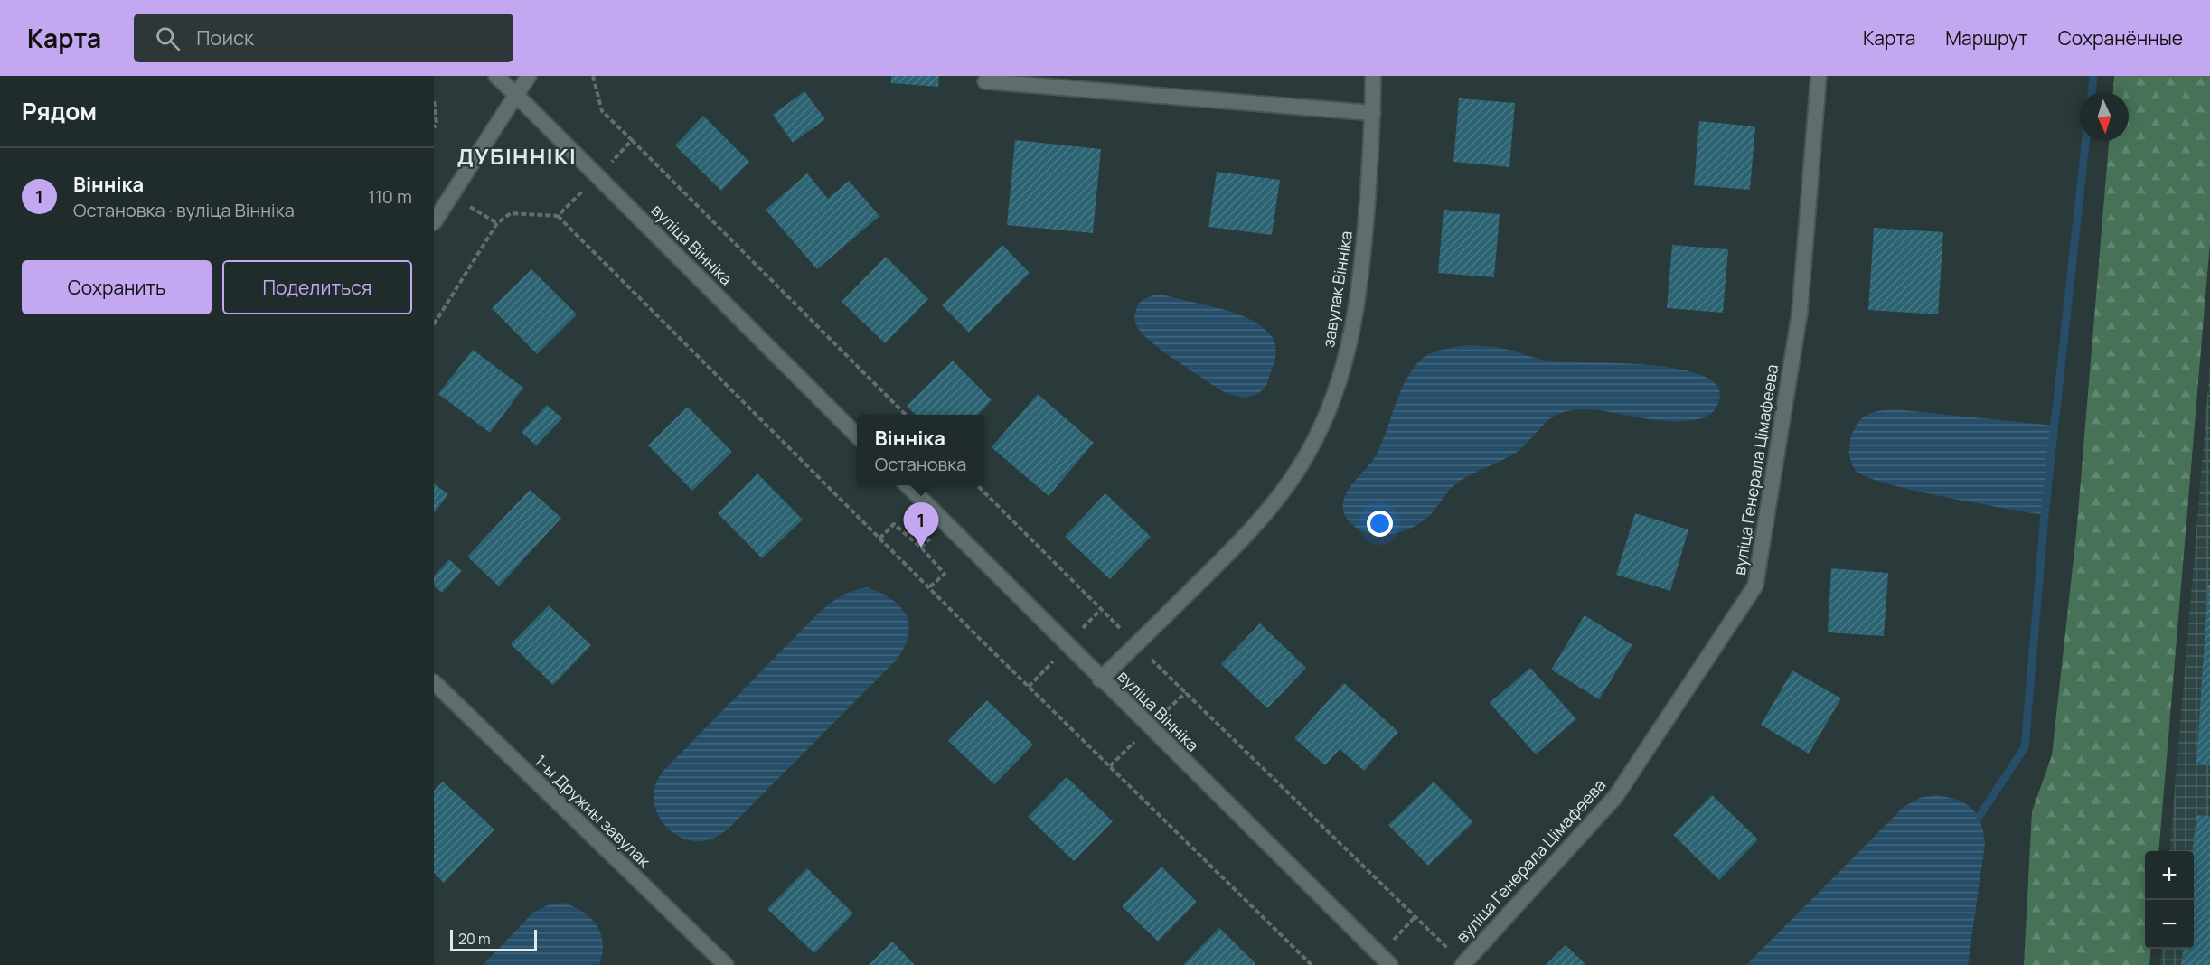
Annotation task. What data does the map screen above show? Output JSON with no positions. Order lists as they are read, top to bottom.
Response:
{
  "streets": {
    "street": [
      "вуліца Вінніка",
      "завулак Вінніка",
      "вуліца Генерала Цімафеева",
      "1-ы Дружны завулак"
    ]
  },
  "crossings": [
    ["вуліца Вінніка", "завулак Вінніка"]
  ],
  "districts": ["ДУБІННІКІ"],
  "scale_bar": "20 m",
  "north": "bottom",
  "page": {
    "header": "Карта",
    "search": "Поиск",
    "nav": ["Карта", "Маршрут", "Сохранённые"],
    "heading": "Рядом",
    "list": [
      {
        "mark": "1",
        "name": "Вінніка",
        "note": "Остановка · вуліца Вінніка",
        "value": "110 m"
      }
    ],
    "buttons": ["Сохранить", "Поделиться"],
    "popup": ["Вінніка", "Остановка"],
    "pins": "1",
    "map_buttons": ["+", "−"],
    "scale": "20 m"
  }
}
